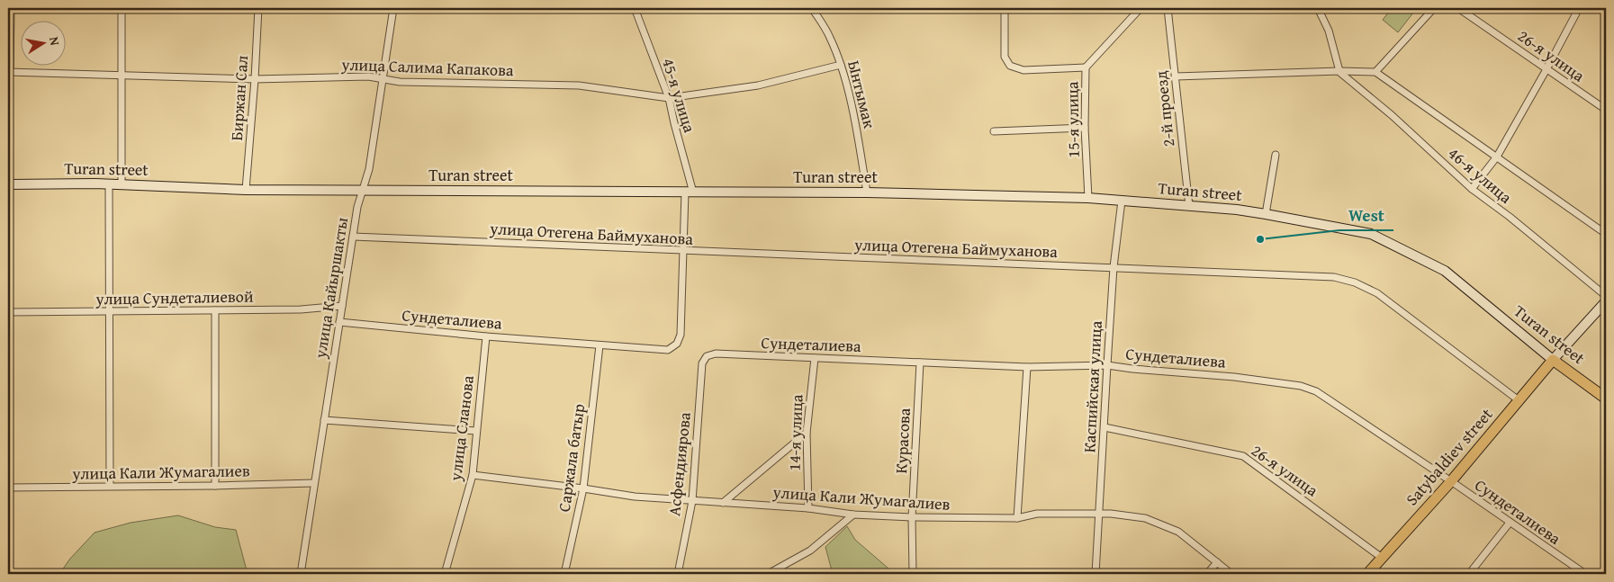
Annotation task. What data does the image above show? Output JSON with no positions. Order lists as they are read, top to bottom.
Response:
{
  "streets": {
    "main road": ["Turan street", "Satybaldiev street"],
    "street": [
      "26-я улица",
      "улица Салима Капакова",
      "Ынтымак",
      "45-я улица",
      "Биржан Сал",
      "2-й проезд",
      "15-я улица",
      "46-я улица",
      "улица Отегена Баймуханова",
      "улица Кайыршакты",
      "улица Сундеталиевой",
      "Сундеталиева",
      "Каспийская улица",
      "улица Сланова",
      "14-я улица",
      "Курасова",
      "Саржала батыр",
      "Асфендиярова",
      "улица Кали Жумагалиев"
    ]
  },
  "crossings": [
    ["26-я улица", "Каспийская улица"],
    ["26-я улица", "Satybaldiev street"],
    ["улица Салима Капакова", "Ынтымак"],
    ["улица Салима Капакова", "45-я улица"],
    ["улица Салима Капакова", "Биржан Сал"],
    ["улица Салима Капакова", "улица Кайыршакты"],
    ["Ынтымак", "Turan street"],
    ["45-я улица", "Turan street"],
    ["45-я улица", "Сундеталиева"],
    ["Биржан Сал", "Turan street"],
    ["2-й проезд", "Turan street"],
    ["15-я улица", "Turan street"],
    ["Turan street", "улица Кайыршакты"],
    ["Turan street", "Сундеталиева"],
    ["Turan street", "Каспийская улица"],
    ["Turan street", "Satybaldiev street"],
    ["улица Отегена Баймуханова", "улица Кайыршакты"],
    ["улица Отегена Баймуханова", "Сундеталиева"],
    ["улица Отегена Баймуханова", "Каспийская улица"],
    ["улица Отегена Баймуханова", "Satybaldiev street"],
    ["улица Кайыршакты", "улица Сундеталиевой"],
    ["улица Кайыршакты", "Сундеталиева"],
    ["улица Кайыршакты", "улица Кали Жумагалиев"],
    ["Сундеталиева", "Каспийская улица"],
    ["Сундеталиева", "улица Сланова"],
    ["Сундеталиева", "14-я улица"],
    ["Сундеталиева", "Курасова"],
    ["Сундеталиева", "Satybaldiev street"],
    ["Сундеталиева", "Саржала батыр"],
    ["Сундеталиева", "Асфендиярова"],
    ["Каспийская улица", "улица Кали Жумагалиев"],
    ["улица Сланова", "улица Кали Жумагалиев"],
    ["14-я улица", "улица Кали Жумагалиев"],
    ["Курасова", "улица Кали Жумагалиев"],
    ["Саржала батыр", "улица Кали Жумагалиев"],
    ["Асфендиярова", "улица Кали Жумагалиев"]
  ],
  "places": ["West"],
  "north": "right"
}
